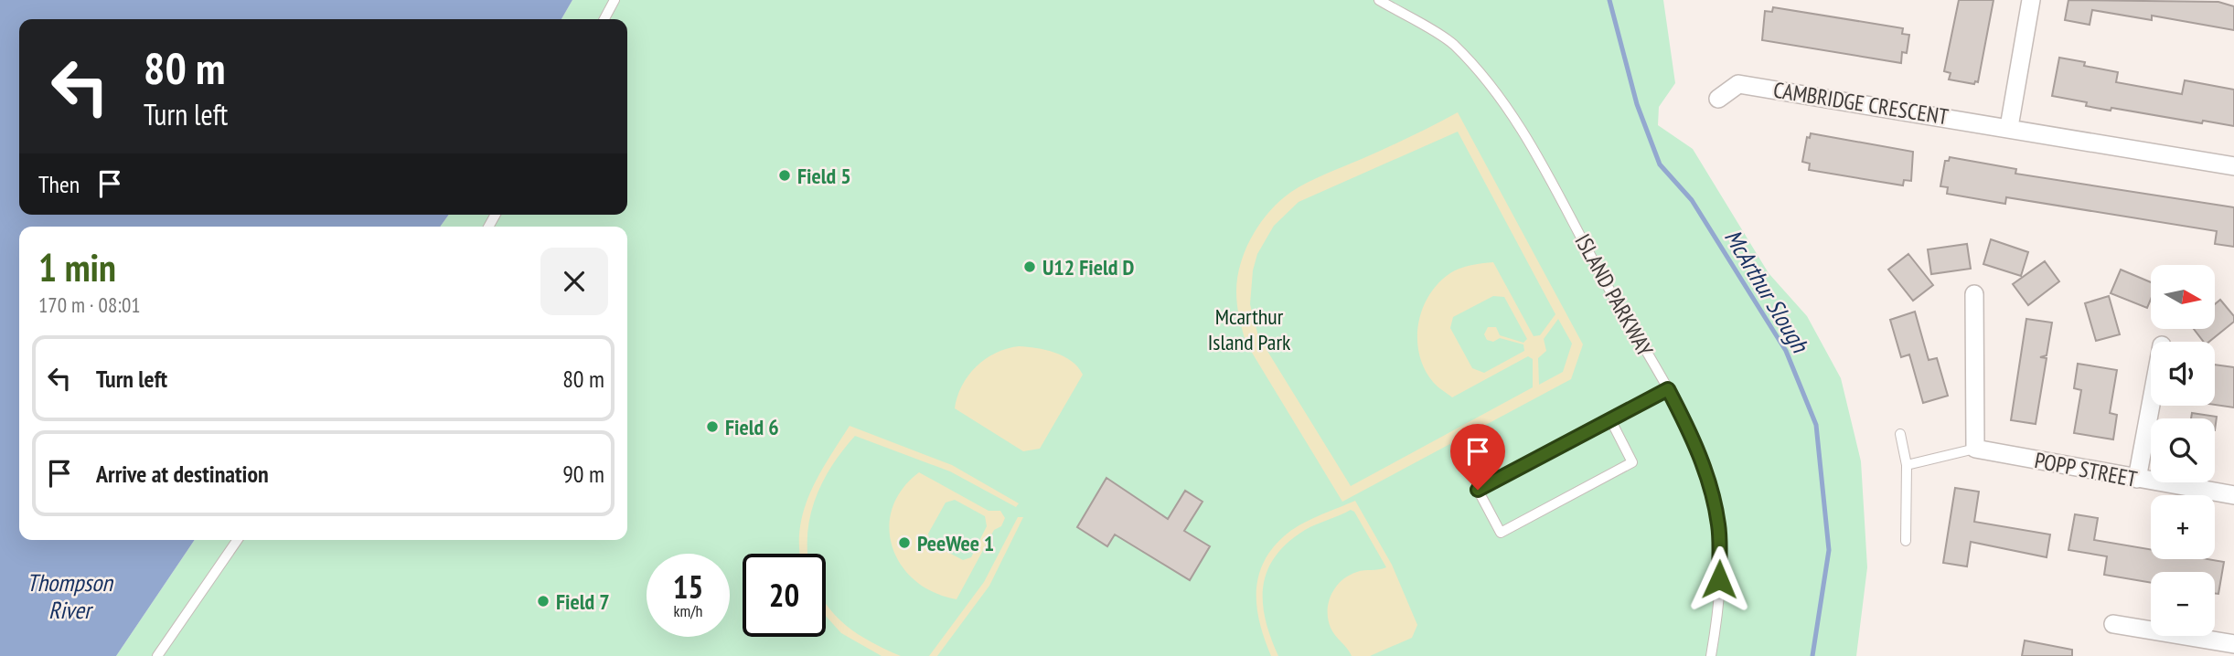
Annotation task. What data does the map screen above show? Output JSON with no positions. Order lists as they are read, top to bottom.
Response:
{
  "streets": {
    "street": ["CAMBRIDGE CRESCENT", "POPP STREET"],
    "lane": ["ISLAND PARKWAY"]
  },
  "water": ["McArthur Slough", "Thompson River"],
  "parks": ["Mcarthur Island Park"],
  "places": [
    "Field 5",
    "U12 Field D",
    "Field 6",
    "PeeWee 1",
    "Field 7"
  ],
  "north": "right",
  "page": {
    "turn": ["80 m", "Turn left"],
    "then": "Then",
    "heading": ["1 min", "170 m · 08:01"],
    "map_buttons": ["+", "−"],
    "list": [
      {
        "name": "Turn left",
        "value": "80 m"
      },
      {
        "name": "Arrive at destination",
        "value": "90 m"
      }
    ],
    "speed": "15 km/h",
    "limit": "20"
  }
}
